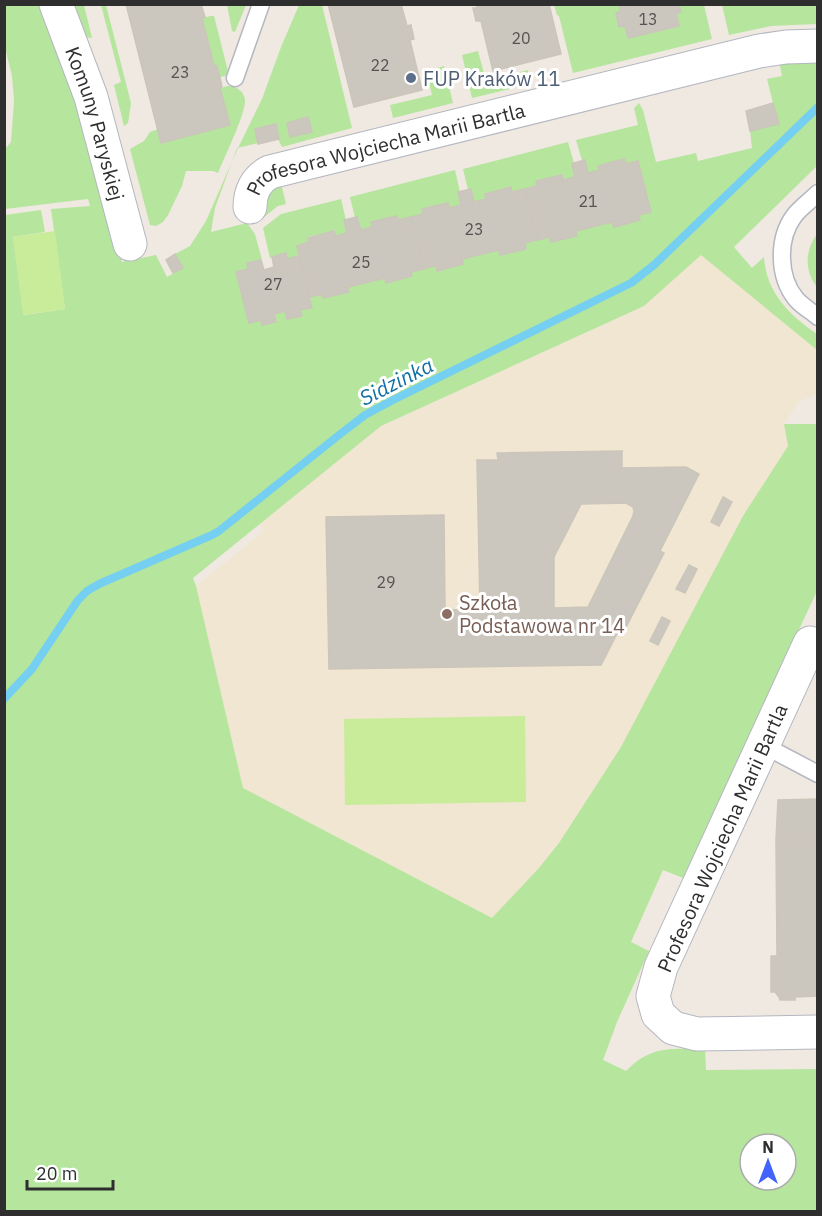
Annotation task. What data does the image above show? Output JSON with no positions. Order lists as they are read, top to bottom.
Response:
{
  "streets": {
    "street": ["Komuny Paryskiej", "Profesora Wojciecha Marii Bartla"]
  },
  "water": ["Sidzinka"],
  "places": ["FUP Kraków 11", "Szkoła Podstawowa nr 14"],
  "house_numbers": [
    "13",
    "20",
    "22",
    "23",
    "21",
    "23",
    "25",
    "27",
    "29"
  ],
  "scale_bar": "20 m",
  "north": "top"
}
